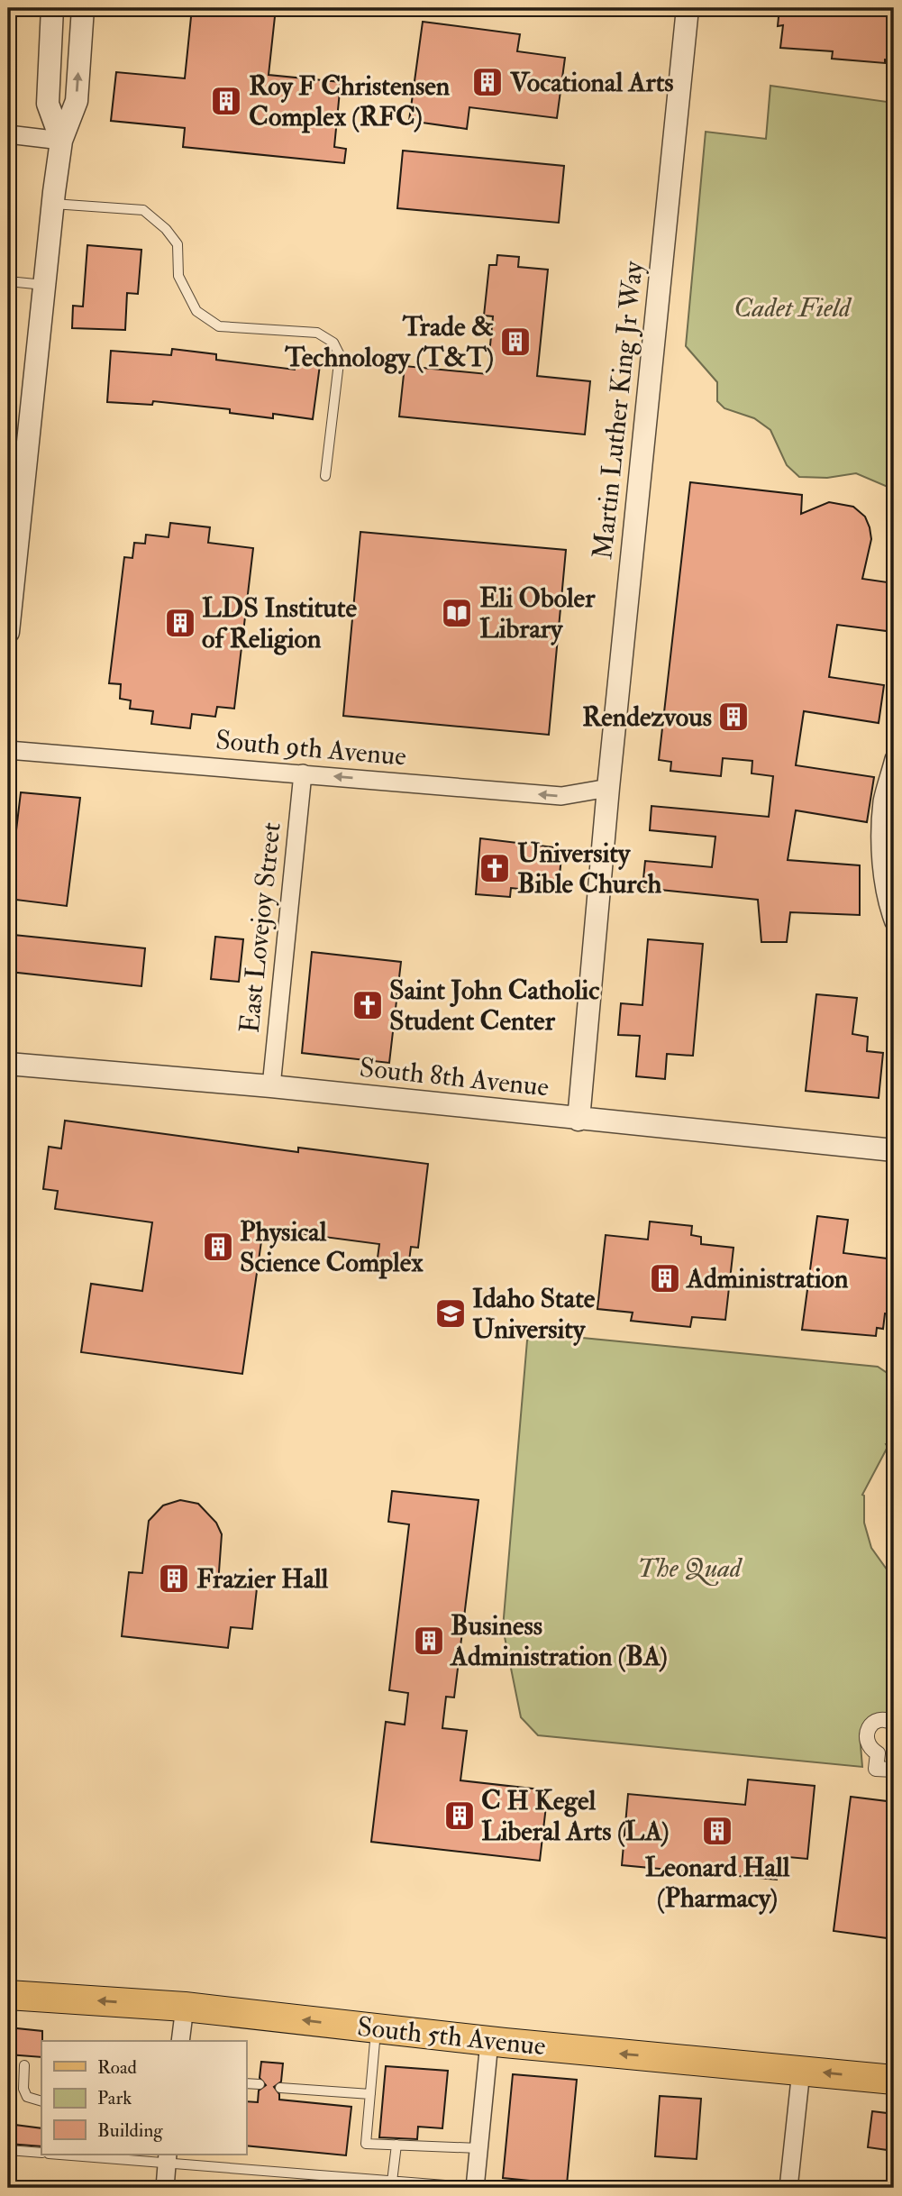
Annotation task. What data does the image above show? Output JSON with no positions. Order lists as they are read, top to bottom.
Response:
{
  "streets": {
    "main road": ["South 5th Avenue"],
    "street": [
      "Martin Luther King Jr Way",
      "South 9th Avenue",
      "East Lovejoy Street",
      "South 8th Avenue"
    ]
  },
  "crossings": [
    ["Martin Luther King Jr Way", "South 9th Avenue"],
    ["Martin Luther King Jr Way", "South 8th Avenue"],
    ["South 9th Avenue", "East Lovejoy Street"],
    ["East Lovejoy Street", "South 8th Avenue"]
  ],
  "one_way": ["South 9th Avenue", "South 5th Avenue"],
  "parks": ["Cadet Field", "The Quad"],
  "places": {
    "building": [
      "Vocational Arts",
      "Roy F Christensen Complex (RFC)",
      "Trade & Technology (T&T)",
      "LDS Institute of Religion",
      "Rendezvous",
      "Physical Science Complex",
      "Administration",
      "Frazier Hall",
      "Business Administration (BA)",
      "C H Kegel Liberal Arts (LA)",
      "Leonard Hall (Pharmacy)"
    ],
    "library": ["Eli Oboler Library"],
    "church": ["University Bible Church", "Saint John Catholic Student Center"],
    "school or university": ["Idaho State University"]
  },
  "legend": ["Road", "Park", "Building"]
}
